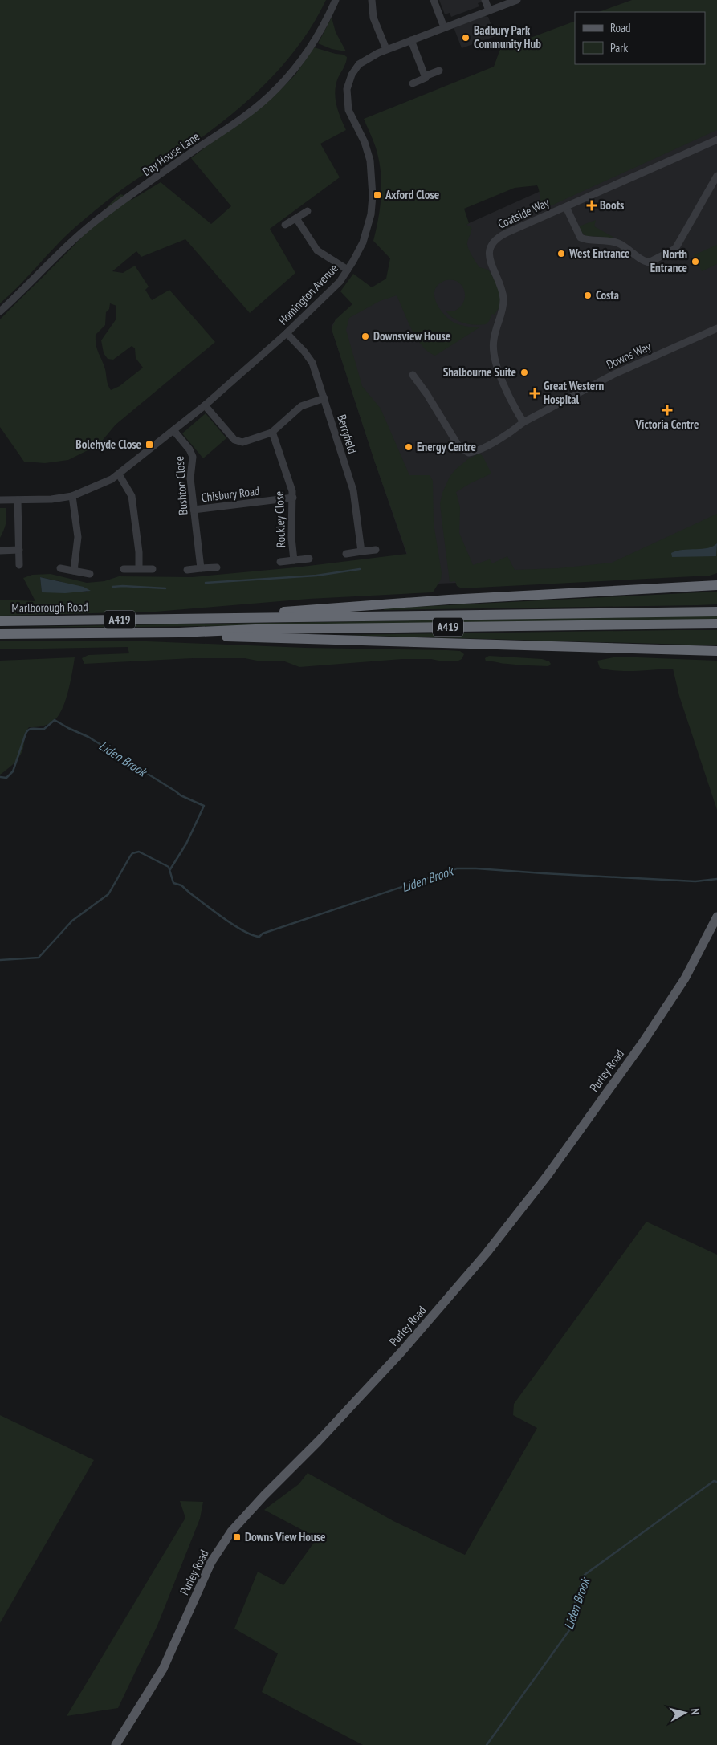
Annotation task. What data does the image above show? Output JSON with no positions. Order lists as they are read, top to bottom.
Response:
{
  "streets": {
    "highway": ["Marlborough Road", "A419"],
    "main road": ["Purley Road"],
    "street": [
      "Day House Lane",
      "Coatside Way",
      "Homington Avenue",
      "Downs Way",
      "Berryfield",
      "Bushton Close",
      "Chisbury Road",
      "Rockley Close"
    ]
  },
  "crossings": [
    ["Coatside Way", "Downs Way"],
    ["Homington Avenue", "Berryfield"],
    ["Homington Avenue", "Bushton Close"],
    ["Bushton Close", "Chisbury Road"],
    ["Chisbury Road", "Rockley Close"],
    ["Marlborough Road", "A419"]
  ],
  "water": ["Liden Brook"],
  "places": {
    "other": [
      "Badbury Park Community Hub",
      "West Entrance",
      "North Entrance",
      "Costa",
      "Downsview House",
      "Shalbourne Suite",
      "Energy Centre"
    ],
    "transit": ["Axford Close", "Bolehyde Close", "Downs View House"],
    "health": ["Boots", "Great Western Hospital", "Victoria Centre"]
  },
  "legend": ["Road", "Park"],
  "north": "right"
}
